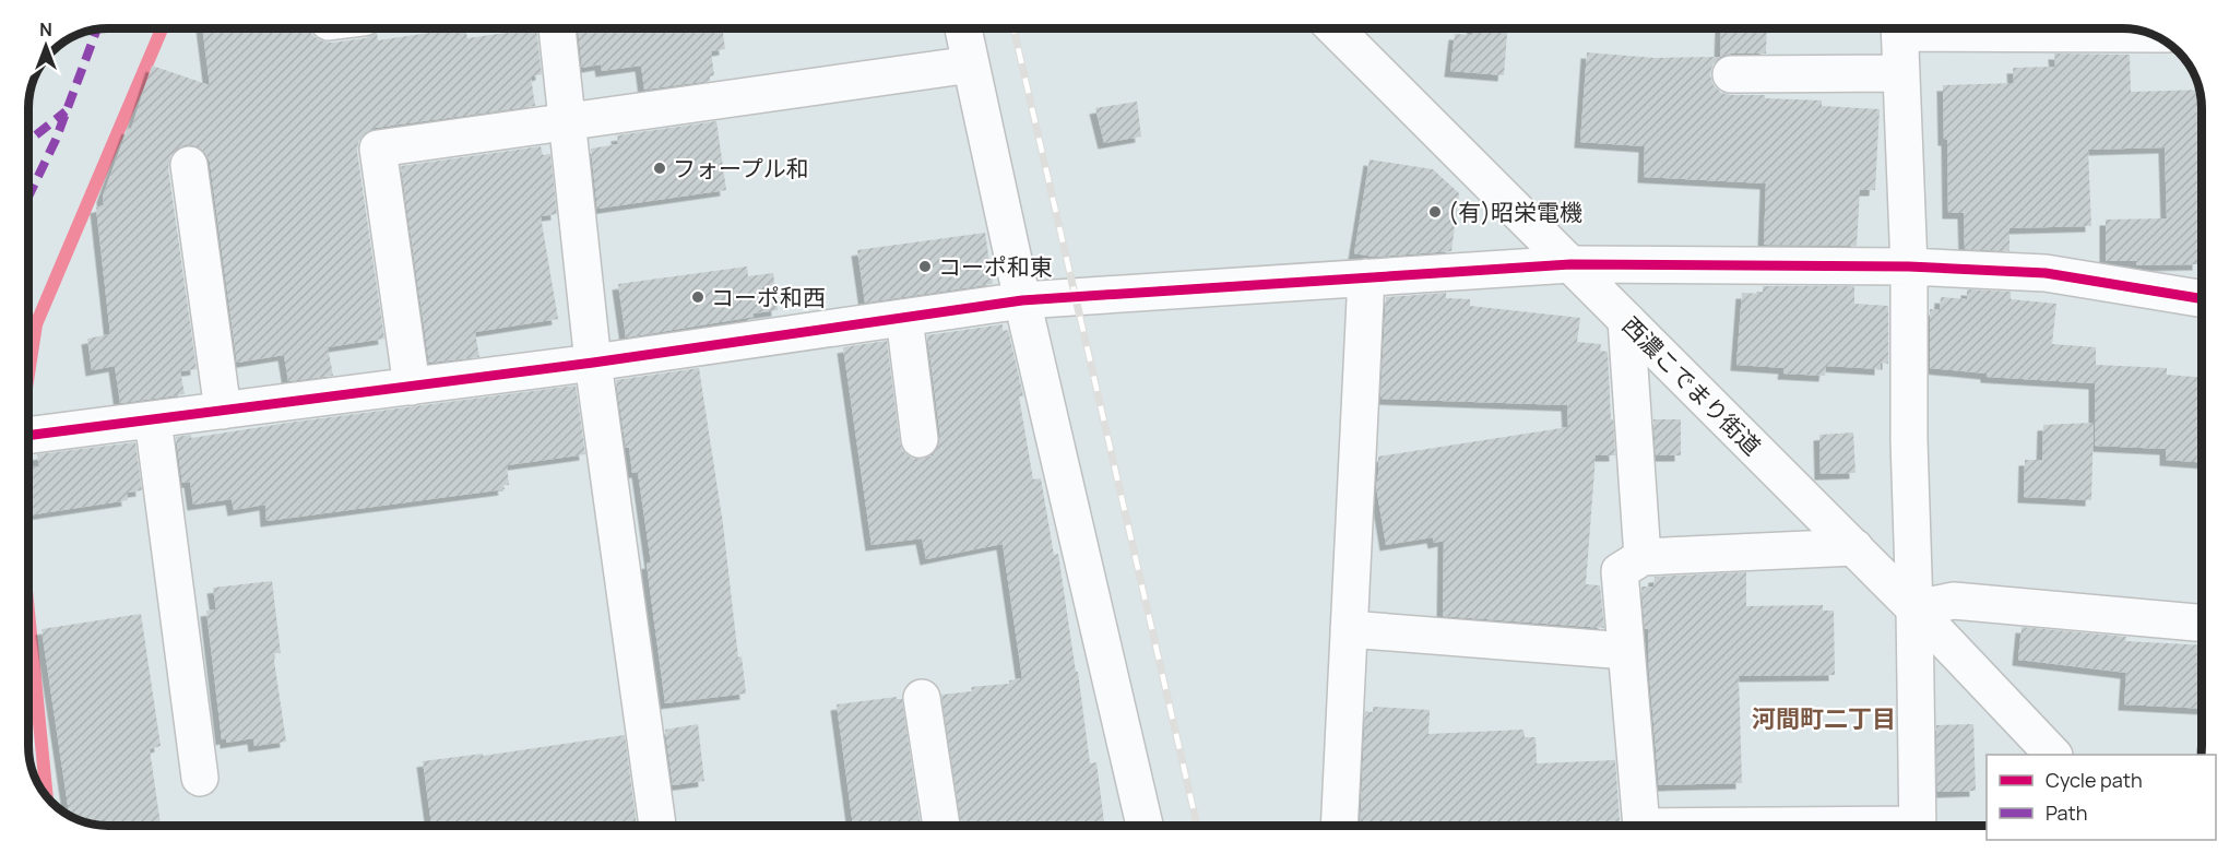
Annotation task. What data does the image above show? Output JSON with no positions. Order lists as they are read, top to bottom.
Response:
{
  "streets": {
    "street": ["西濃こでまり街道"]
  },
  "districts": ["河間町二丁目"],
  "places": [
    "フォープル和",
    "(有)昭栄電機",
    "コーポ和東",
    "コーポ和西"
  ],
  "legend": ["Cycle path", "Path"],
  "north": "top"
}
